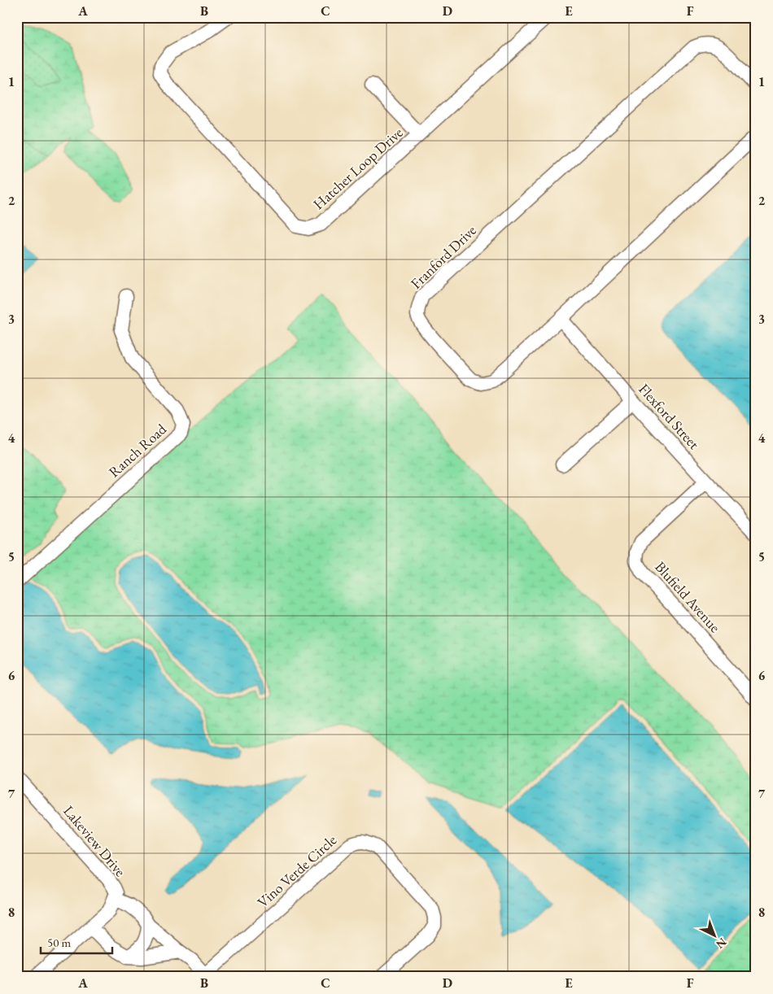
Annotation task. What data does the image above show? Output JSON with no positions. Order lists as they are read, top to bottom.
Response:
{
  "streets": {
    "street": [
      "Hatcher Loop Drive",
      "Franford Drive",
      "Flexford Street",
      "Ranch Road",
      "Blufield Avenue",
      "Lakeview Drive",
      "Vino Verde Circle"
    ]
  },
  "crossings": [
    ["Franford Drive", "Flexford Street"],
    ["Flexford Street", "Blufield Avenue"],
    ["Lakeview Drive", "Vino Verde Circle"]
  ],
  "scale_bar": "50 m",
  "north": "bottom right",
  "grid": {
    "columns": [
      "A",
      "B",
      "C",
      "D",
      "E",
      "F"
    ],
    "rows": [
      "1",
      "2",
      "3",
      "4",
      "5",
      "6",
      "7",
      "8"
    ]
  }
}
